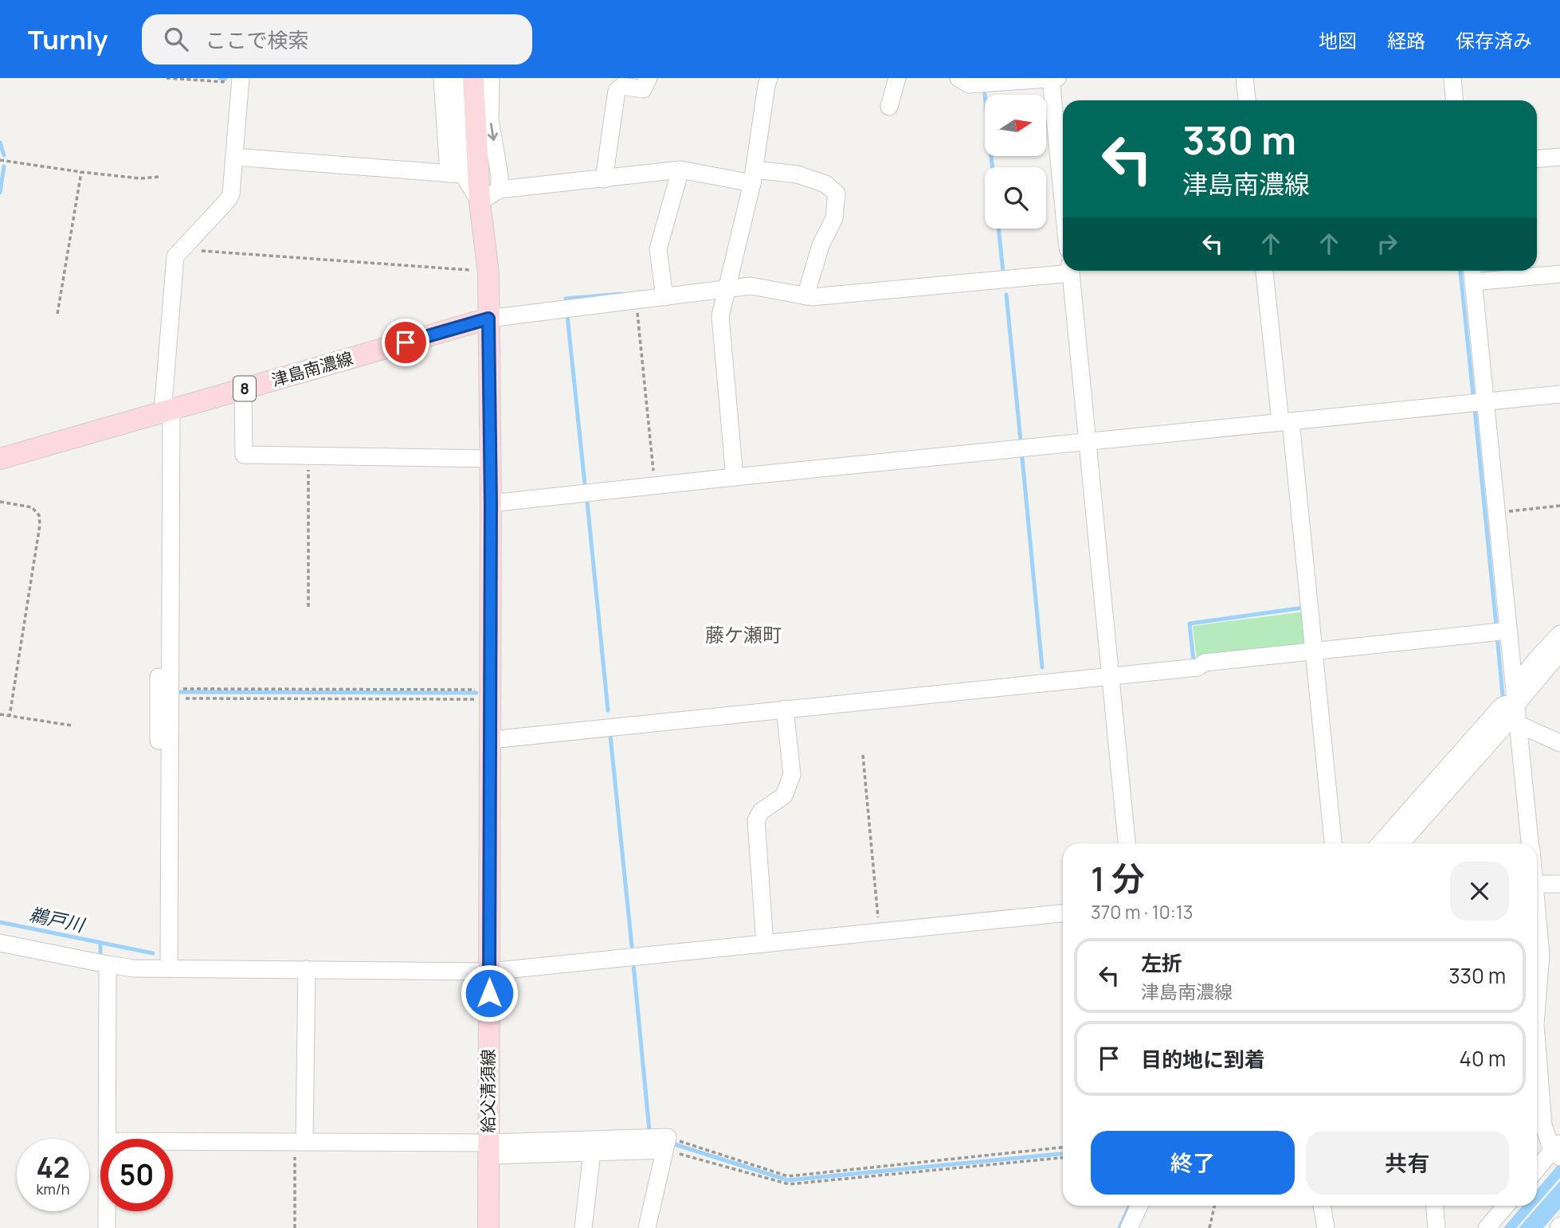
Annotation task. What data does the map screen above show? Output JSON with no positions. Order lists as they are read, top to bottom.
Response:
{
  "streets": {
    "main road": ["津島南濃線", "8", "給父清須線"]
  },
  "crossings": [
    ["津島南濃線", "給父清須線"]
  ],
  "districts": ["藤ケ瀬町"],
  "water": ["鵜戸川"],
  "north": "right",
  "page": {
    "header": "Turnly",
    "search": "ここで検索",
    "nav": ["地図", "経路", "保存済み"],
    "turn": ["330 m", "津島南濃線"],
    "heading": ["1 分", "370 m · 10:13"],
    "list": [
      {
        "name": "左折",
        "note": "津島南濃線",
        "value": "330 m"
      },
      {
        "name": "目的地に到着",
        "value": "40 m"
      }
    ],
    "buttons": ["終了", "共有"],
    "speed": "42 km/h",
    "limit": "50"
  }
}
